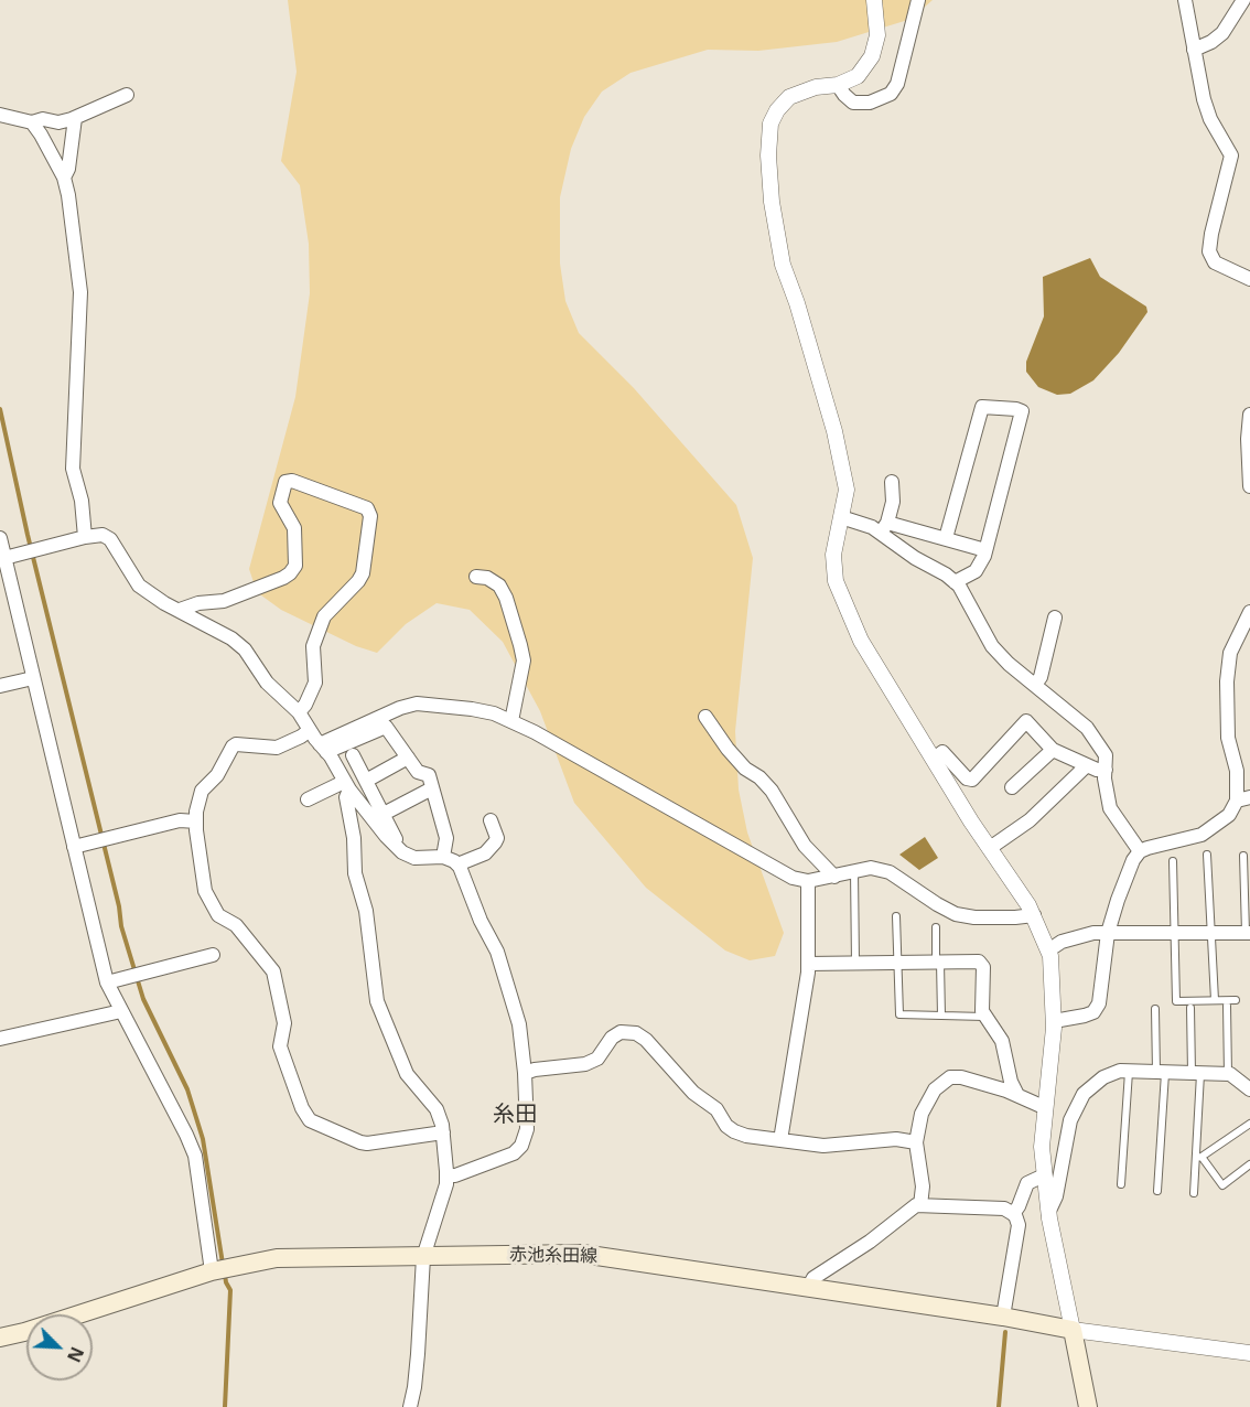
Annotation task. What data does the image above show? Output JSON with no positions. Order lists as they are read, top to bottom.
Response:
{
  "streets": {
    "main road": ["赤池糸田線"]
  },
  "districts": ["糸田"],
  "north": "bottom right"
}
